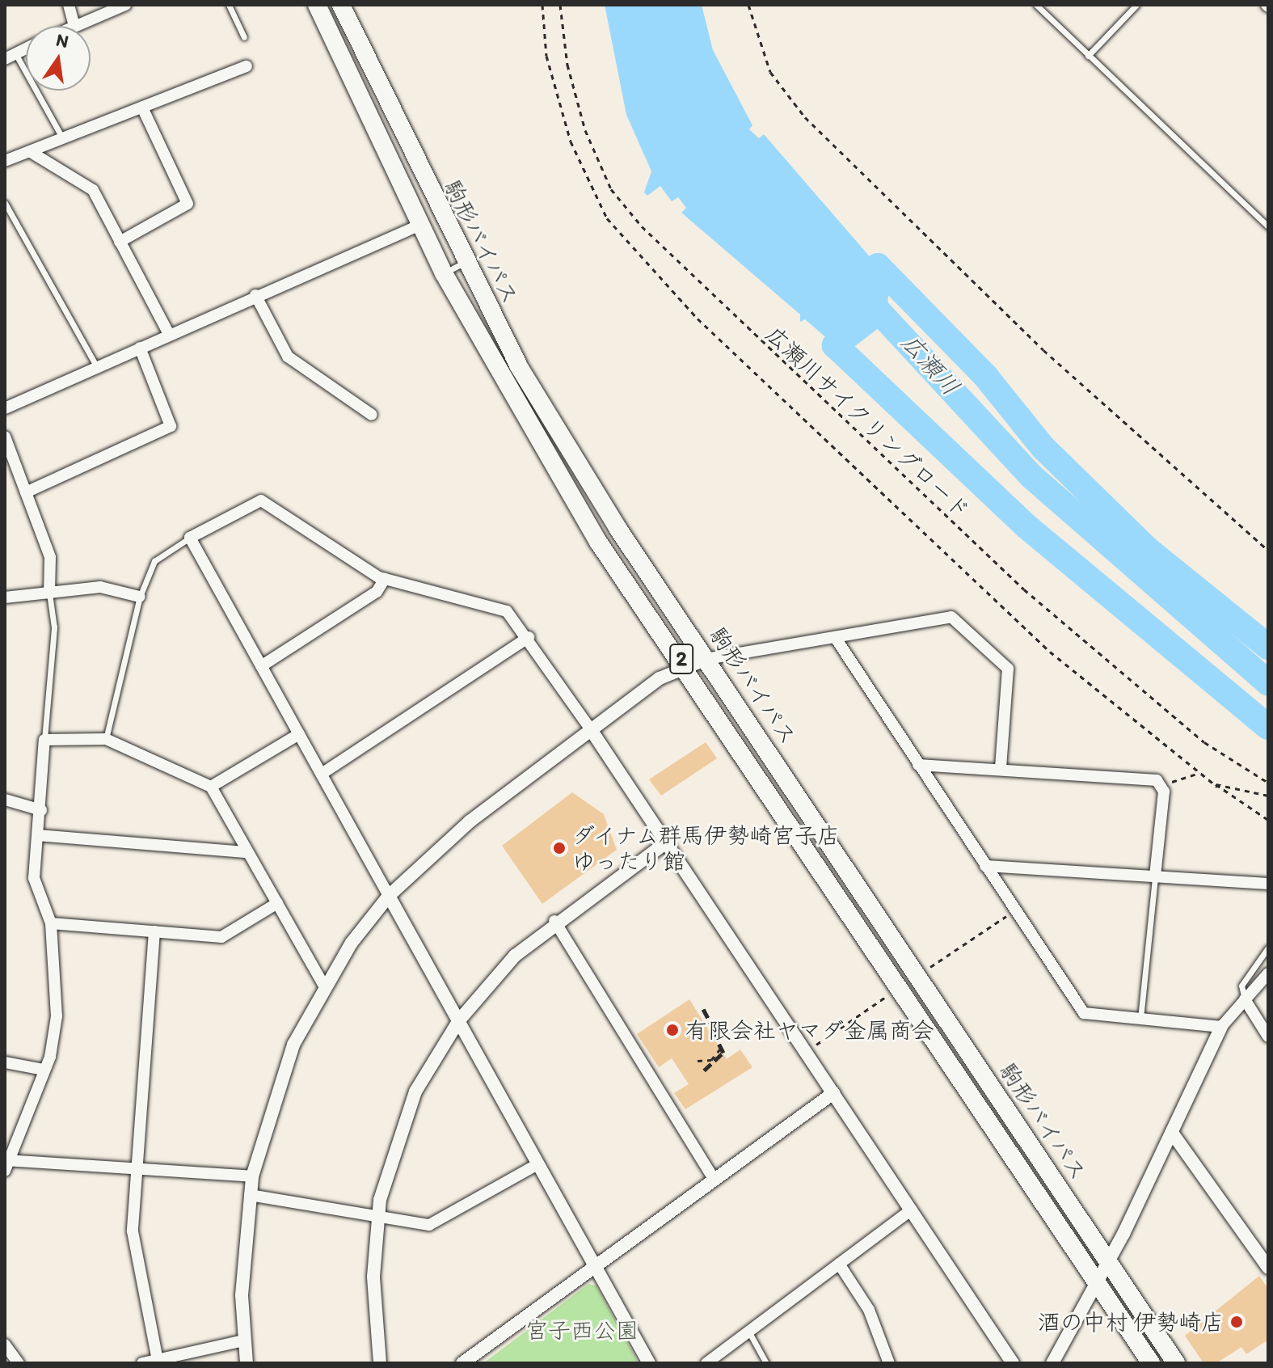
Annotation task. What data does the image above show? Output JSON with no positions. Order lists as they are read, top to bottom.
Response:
{
  "streets": {
    "main road": ["駒形バイパス", "2"],
    "path": ["広瀬川サイクリングロード"]
  },
  "water": ["広瀬川"],
  "parks": ["宮子西公園"],
  "places": ["ダイナム群馬伊勢崎宮子店 ゆったり館", "有限会社ヤマダ金属商会", "酒の中村 伊勢崎店"],
  "north": "top"
}
